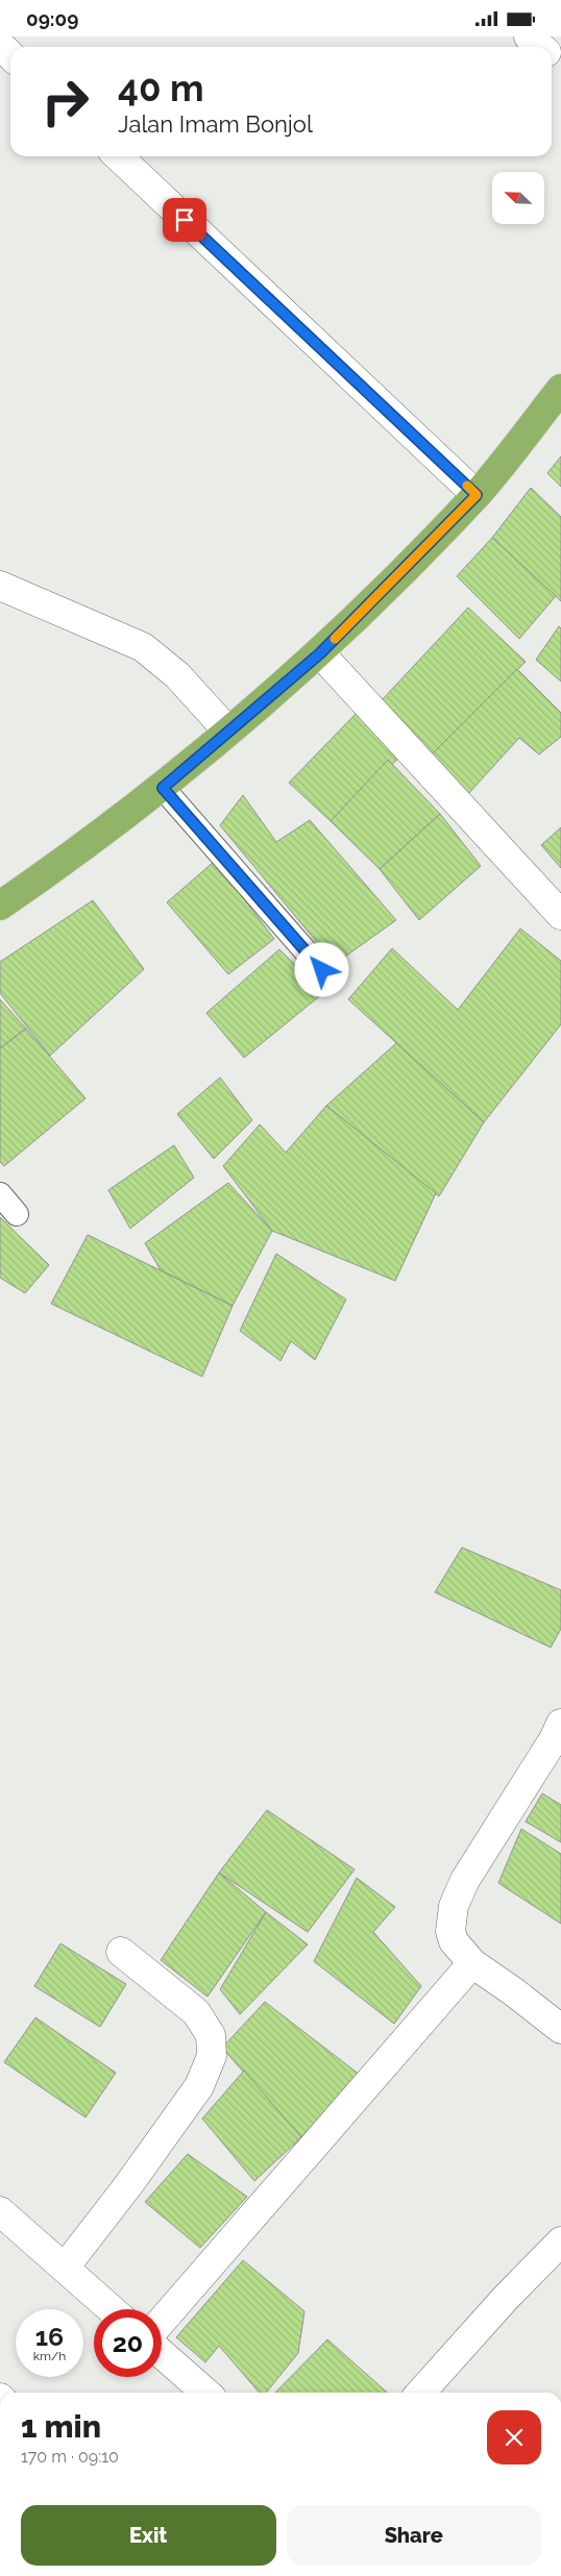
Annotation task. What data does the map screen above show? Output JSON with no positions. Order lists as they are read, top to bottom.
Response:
{
  "north": "top left",
  "page": {
    "status": "09:09",
    "turn": ["40 m", "Jalan Imam Bonjol"],
    "speed": "16 km/h",
    "limit": "20",
    "heading": ["1 min", "170 m · 09:10"],
    "buttons": ["Exit", "Share"]
  }
}
